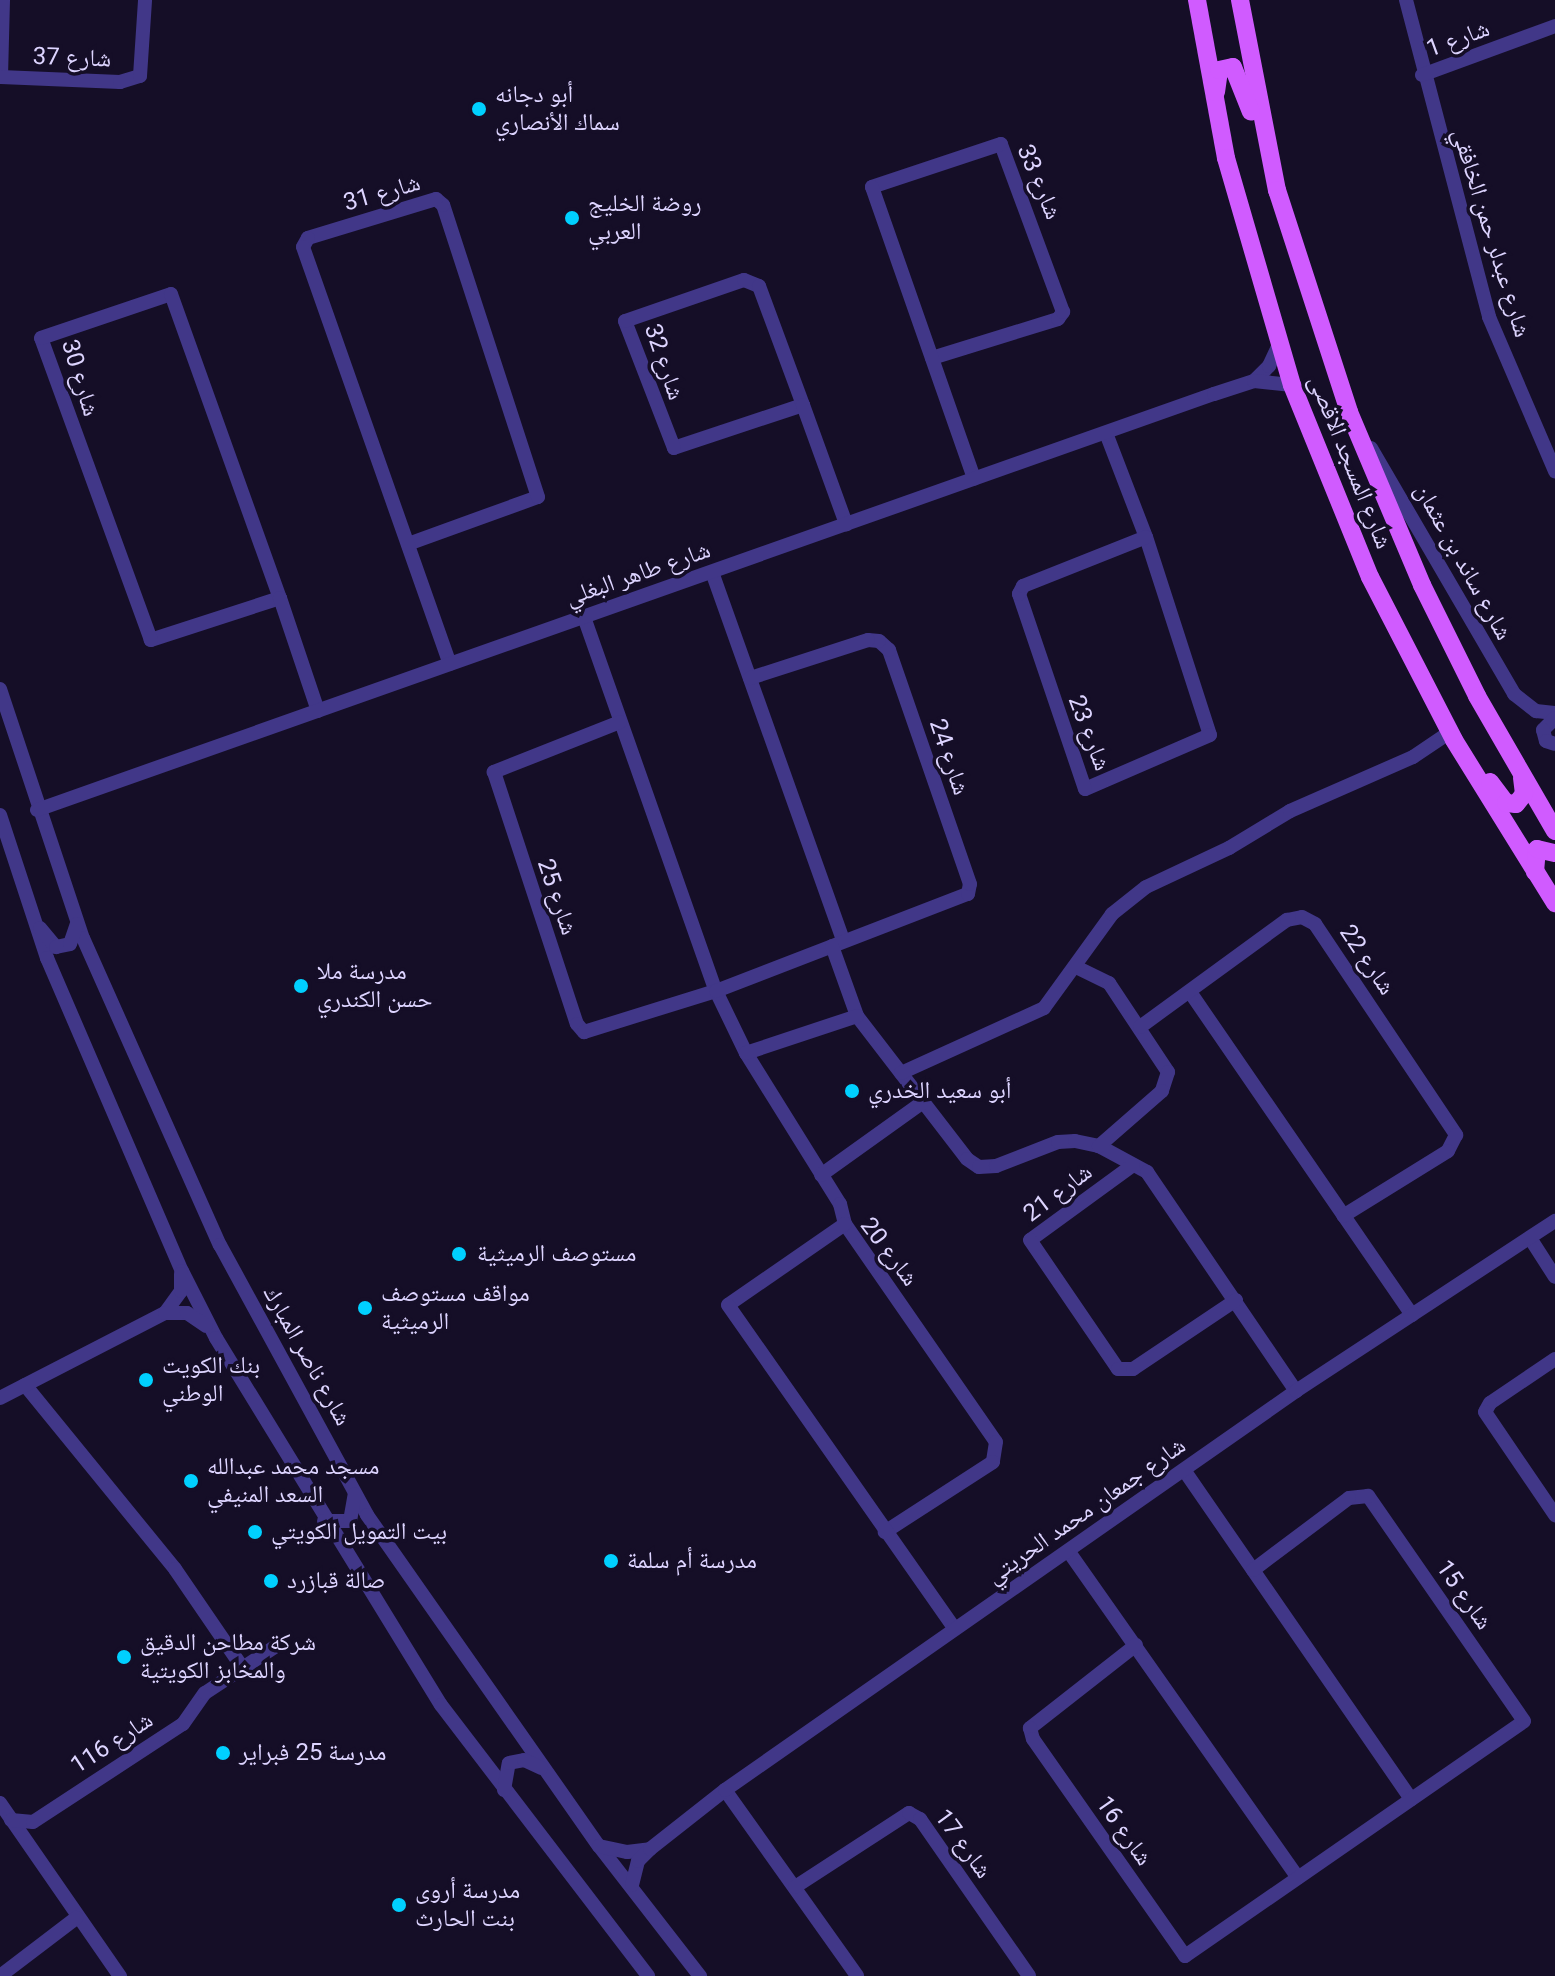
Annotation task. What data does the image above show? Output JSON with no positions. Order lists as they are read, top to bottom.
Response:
{
  "streets": {
    "main road": ["شارع المسجد الاقصى"],
    "street": [
      "شارع 1",
      "شارع 37",
      "شارع 33",
      "شارع 31",
      "شارع عبدلر حمن الخافقي",
      "شارع 32",
      "شارع 30",
      "شارع ساند بن عثمان",
      "شارع طاهر البغلي",
      "شارع 23",
      "شارع 24",
      "شارع 25",
      "شارع 22",
      "شارع 21",
      "شارع 20",
      "شارع ناصر المبارك",
      "شارع جمعان محمد الحريتي",
      "شارع 15",
      "شارع 116",
      "شارع 16",
      "شارع 17"
    ]
  },
  "crossings": [
    ["شارع 1", "شارع عبدلر حمن الخافقي"],
    ["شارع 33", "شارع طاهر البغلي"],
    ["شارع 31", "شارع طاهر البغلي"],
    ["شارع 32", "شارع طاهر البغلي"],
    ["شارع 30", "شارع طاهر البغلي"],
    ["شارع المسجد الاقصى", "شارع ساند بن عثمان"],
    ["شارع المسجد الاقصى", "شارع طاهر البغلي"],
    ["شارع طاهر البغلي", "شارع 23"],
    ["شارع طاهر البغلي", "شارع ناصر المبارك"],
    ["شارع 24", "شارع 25"],
    ["شارع 20", "شارع جمعان محمد الحريتي"],
    ["شارع ناصر المبارك", "شارع جمعان محمد الحريتي"],
    ["شارع 15", "شارع 16"]
  ],
  "places": [
    "أبو دجانه سماك الأنصاري",
    "روضة الخليج العربي",
    "مدرسة ملا حسن الكندري",
    "أبو سعيد الخدري",
    "مستوصف الرميثية",
    "مواقف مستوصف الرميثية",
    "بنك الكويت الوطني",
    "مسجد محمد عبدالله السعد المنيفي",
    "بيت التمويل الكويتي",
    "مدرسة أم سلمة",
    "صالة قبازرد",
    "شركة مطاحن الدقيق والمخابز الكويتية",
    "مدرسة 25 فبراير",
    "مدرسة أروى بنت الحارث"
  ]
}
